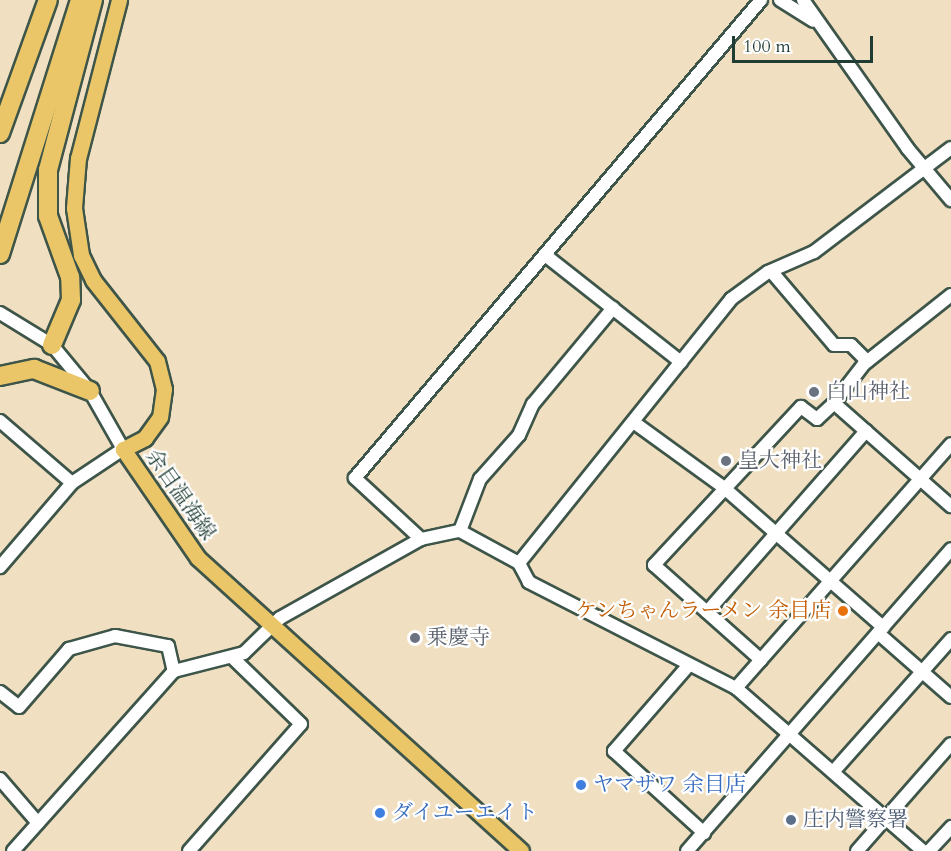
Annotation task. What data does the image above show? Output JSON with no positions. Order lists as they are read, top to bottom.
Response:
{
  "streets": {
    "main road": ["余目温海線"]
  },
  "places": [
    "白山神社",
    "皇大神社",
    "ケンちゃんラーメン 余目店",
    "乗慶寺",
    "ヤマザワ 余目店",
    "ダイユーエイト",
    "庄内警察署"
  ],
  "scale_bar": "100 m"
}
